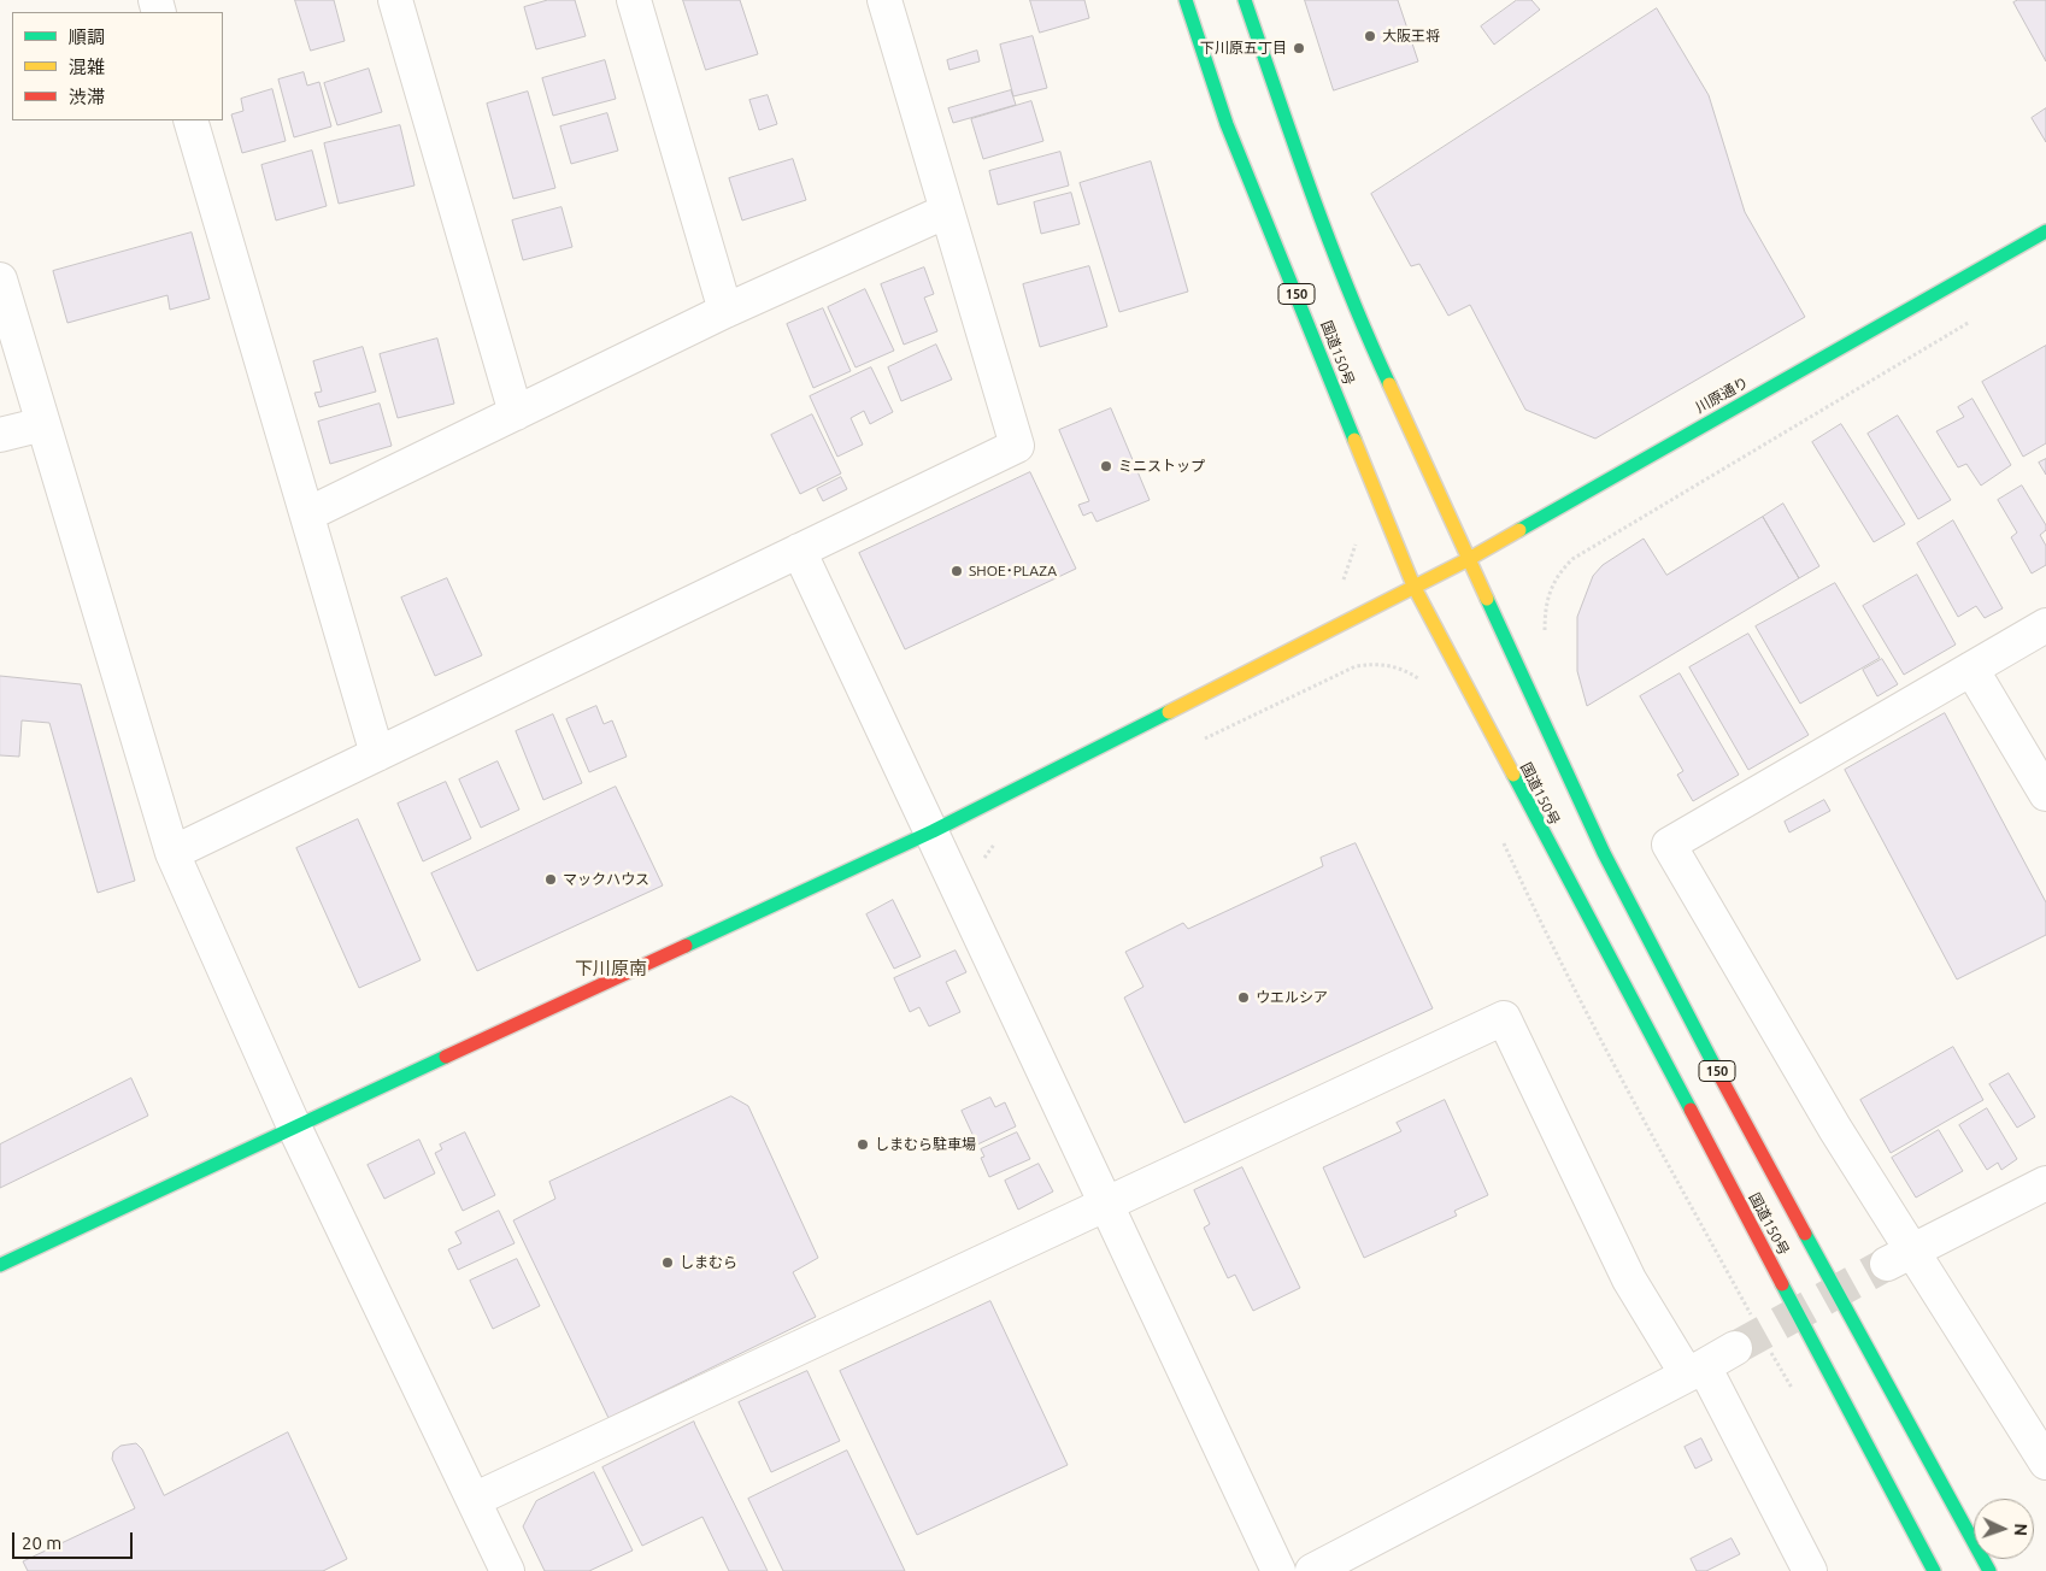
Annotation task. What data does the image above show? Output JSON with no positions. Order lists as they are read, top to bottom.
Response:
{
  "streets": {
    "main road": ["150", "国道150号", "川原通り"]
  },
  "crossings": [
    ["国道150号", "川原通り"]
  ],
  "districts": ["下川原南"],
  "places": [
    "大阪王将",
    "下川原五丁目",
    "ミニストップ",
    "SHOE･PLAZA",
    "マックハウス",
    "ウエルシア",
    "しまむら駐車場",
    "しまむら"
  ],
  "legend": ["順調", "混雑", "渋滞"],
  "scale_bar": "20 m",
  "north": "right"
}
